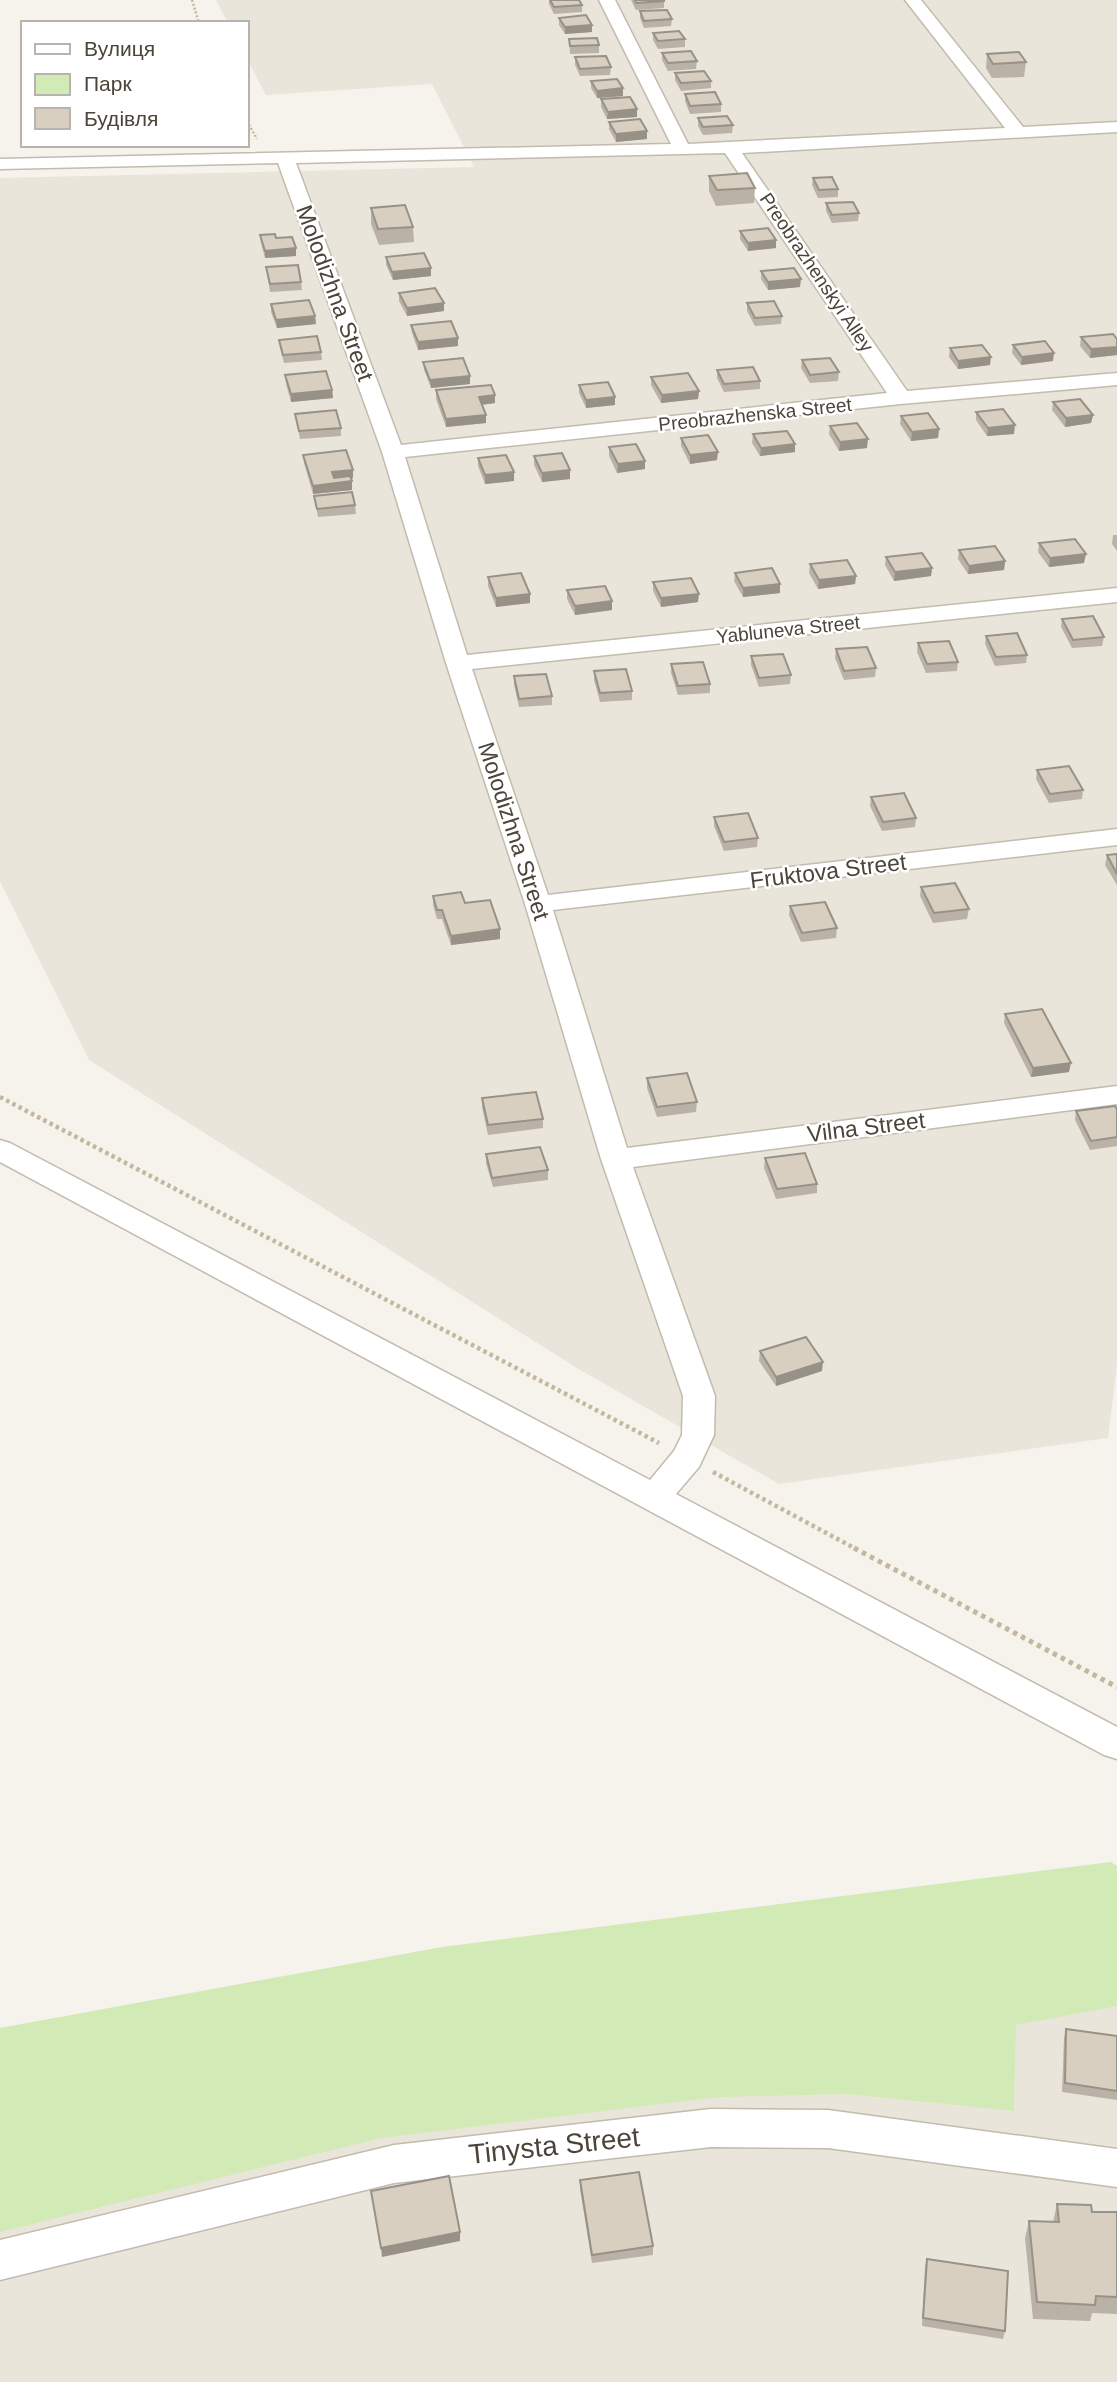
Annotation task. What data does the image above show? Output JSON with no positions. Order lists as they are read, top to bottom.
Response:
{
  "streets": {
    "street": [
      "Preobrazhenskyi Alley",
      "Molodizhna Street",
      "Preobrazhenska Street",
      "Yabluneva Street",
      "Fruktova Street",
      "Vilna Street",
      "Tinysta Street"
    ]
  },
  "crossings": [
    ["Preobrazhenskyi Alley", "Preobrazhenska Street"],
    ["Molodizhna Street", "Preobrazhenska Street"],
    ["Molodizhna Street", "Yabluneva Street"],
    ["Molodizhna Street", "Fruktova Street"],
    ["Molodizhna Street", "Vilna Street"]
  ],
  "legend": ["Вулиця", "Парк", "Будівля"]
}
